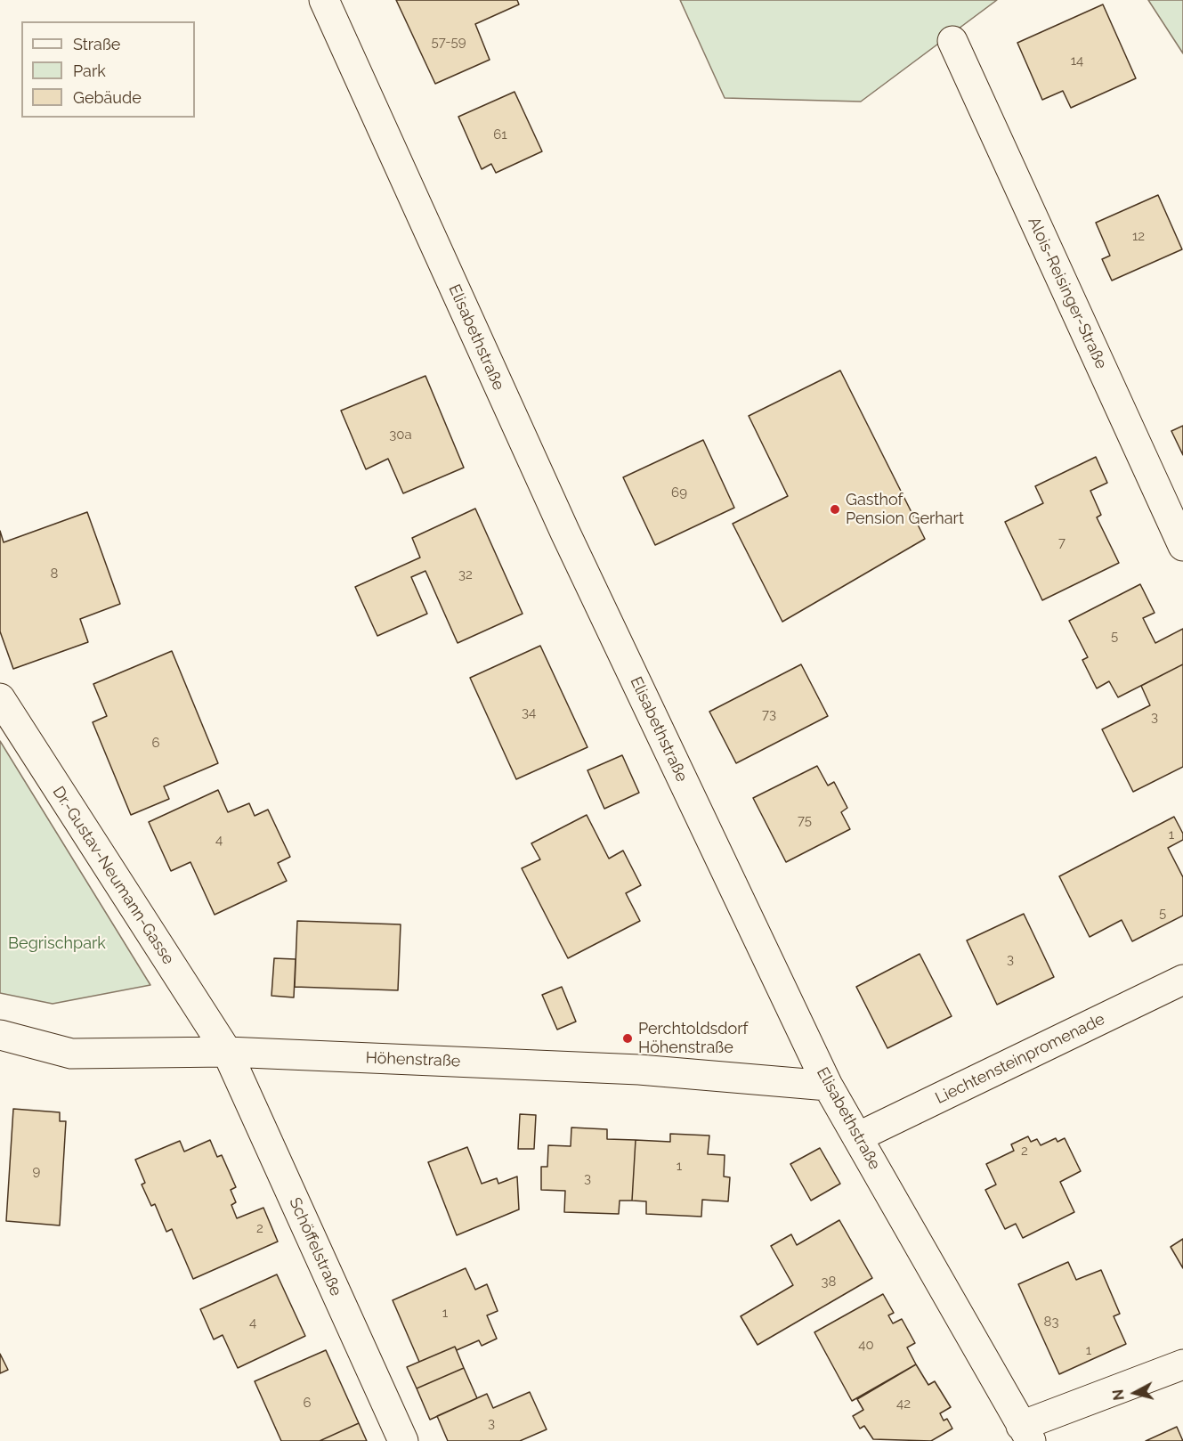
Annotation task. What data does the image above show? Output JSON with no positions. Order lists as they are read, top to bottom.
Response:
{
  "streets": {
    "street": [
      "Alois-Reisinger-Straße",
      "Elisabethstraße",
      "Dr.-Gustav-Neumann-Gasse",
      "Liechtensteinpromenade",
      "Höhenstraße",
      "Schöffelstraße"
    ]
  },
  "crossings": [
    ["Elisabethstraße", "Liechtensteinpromenade"],
    ["Elisabethstraße", "Höhenstraße"],
    ["Dr.-Gustav-Neumann-Gasse", "Höhenstraße"],
    ["Dr.-Gustav-Neumann-Gasse", "Schöffelstraße"],
    ["Höhenstraße", "Schöffelstraße"]
  ],
  "parks": ["Begrischpark"],
  "places": ["Gasthof Pension Gerhart", "Perchtoldsdorf Höhenstraße"],
  "house_numbers": [
    "57-59",
    "14",
    "61",
    "12",
    "30a",
    "69",
    "7",
    "8",
    "32",
    "5",
    "34",
    "73",
    "3",
    "6",
    "75",
    "1",
    "4",
    "5",
    "3",
    "2",
    "1",
    "9",
    "3",
    "2",
    "38",
    "1",
    "83",
    "4",
    "40",
    "1",
    "6",
    "42",
    "3"
  ],
  "legend": ["Straße", "Park", "Gebäude"],
  "north": "left"
}
